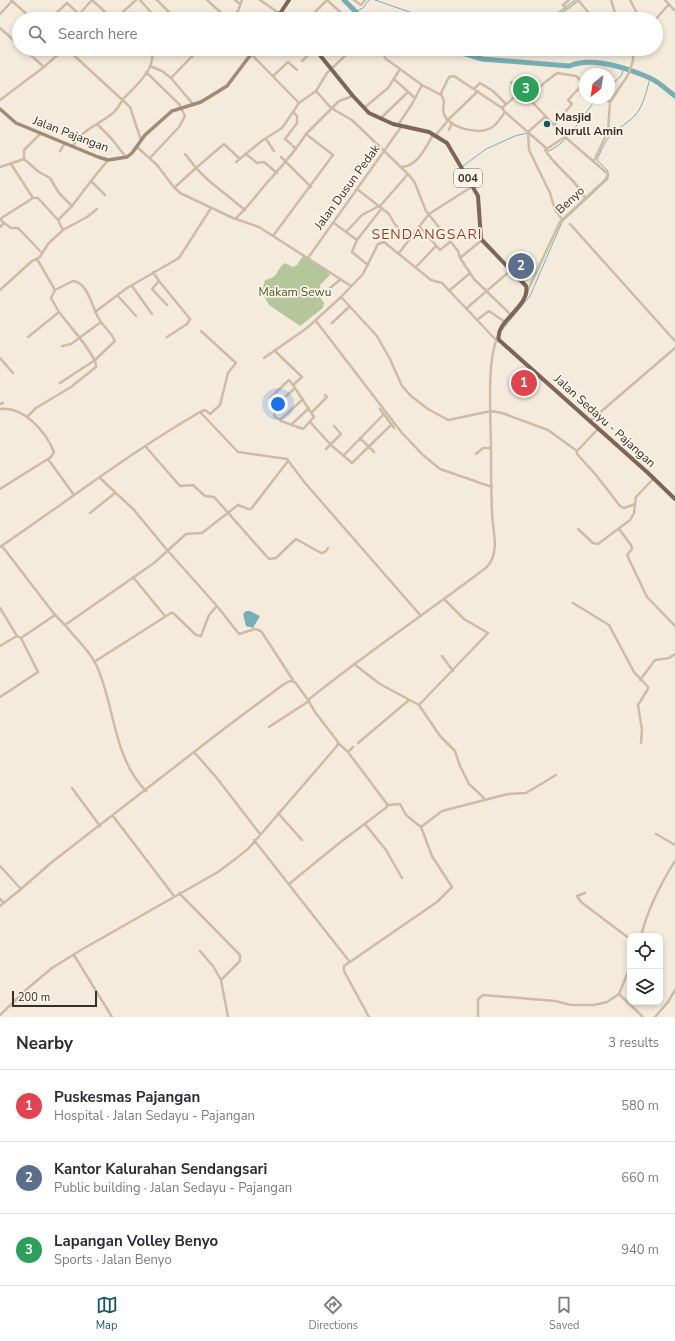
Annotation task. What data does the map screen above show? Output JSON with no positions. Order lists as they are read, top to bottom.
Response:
{
  "streets": {
    "main road": ["Jalan Pajangan", "004", "Jalan Sedayu - Pajangan"],
    "street": ["Jalan Dusun Pedak", "Benyo"]
  },
  "districts": ["SENDANGSARI"],
  "parks": ["Makam Sewu"],
  "places": ["Masjid Nurull Amin"],
  "scale_bar": "200 m",
  "north": "bottom left",
  "page": {
    "search": "Search here",
    "pins": ["3", "2", "1"],
    "scale": "200 m",
    "heading": ["Nearby", "3 results"],
    "list": [
      {
        "mark": "1",
        "name": "Puskesmas Pajangan",
        "note": "Hospital · Jalan Sedayu - Pajangan",
        "value": "580 m"
      },
      {
        "mark": "2",
        "name": "Kantor Kalurahan Sendangsari",
        "note": "Public building · Jalan Sedayu - Pajangan",
        "value": "660 m"
      },
      {
        "mark": "3",
        "name": "Lapangan Volley Benyo",
        "note": "Sports · Jalan Benyo",
        "value": "940 m"
      }
    ],
    "nav": ["Map", "Directions", "Saved"]
  }
}
